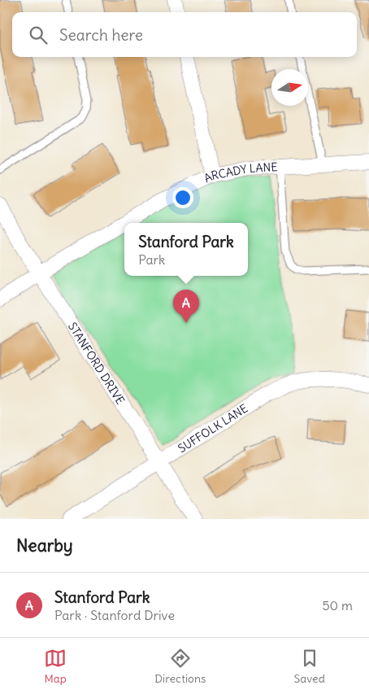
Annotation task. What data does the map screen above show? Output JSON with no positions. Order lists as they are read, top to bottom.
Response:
{
  "streets": {
    "street": ["ARCADY LANE", "STANFORD DRIVE", "SUFFOLK LANE"]
  },
  "crossings": [
    ["ARCADY LANE", "STANFORD DRIVE"],
    ["STANFORD DRIVE", "SUFFOLK LANE"]
  ],
  "north": "right",
  "page": {
    "search": "Search here",
    "popup": ["Stanford Park", "Park"],
    "pins": "A",
    "heading": "Nearby",
    "list": [
      {
        "mark": "A",
        "name": "Stanford Park",
        "note": "Park · Stanford Drive",
        "value": "50 m"
      }
    ],
    "nav": ["Map", "Directions", "Saved"]
  }
}
